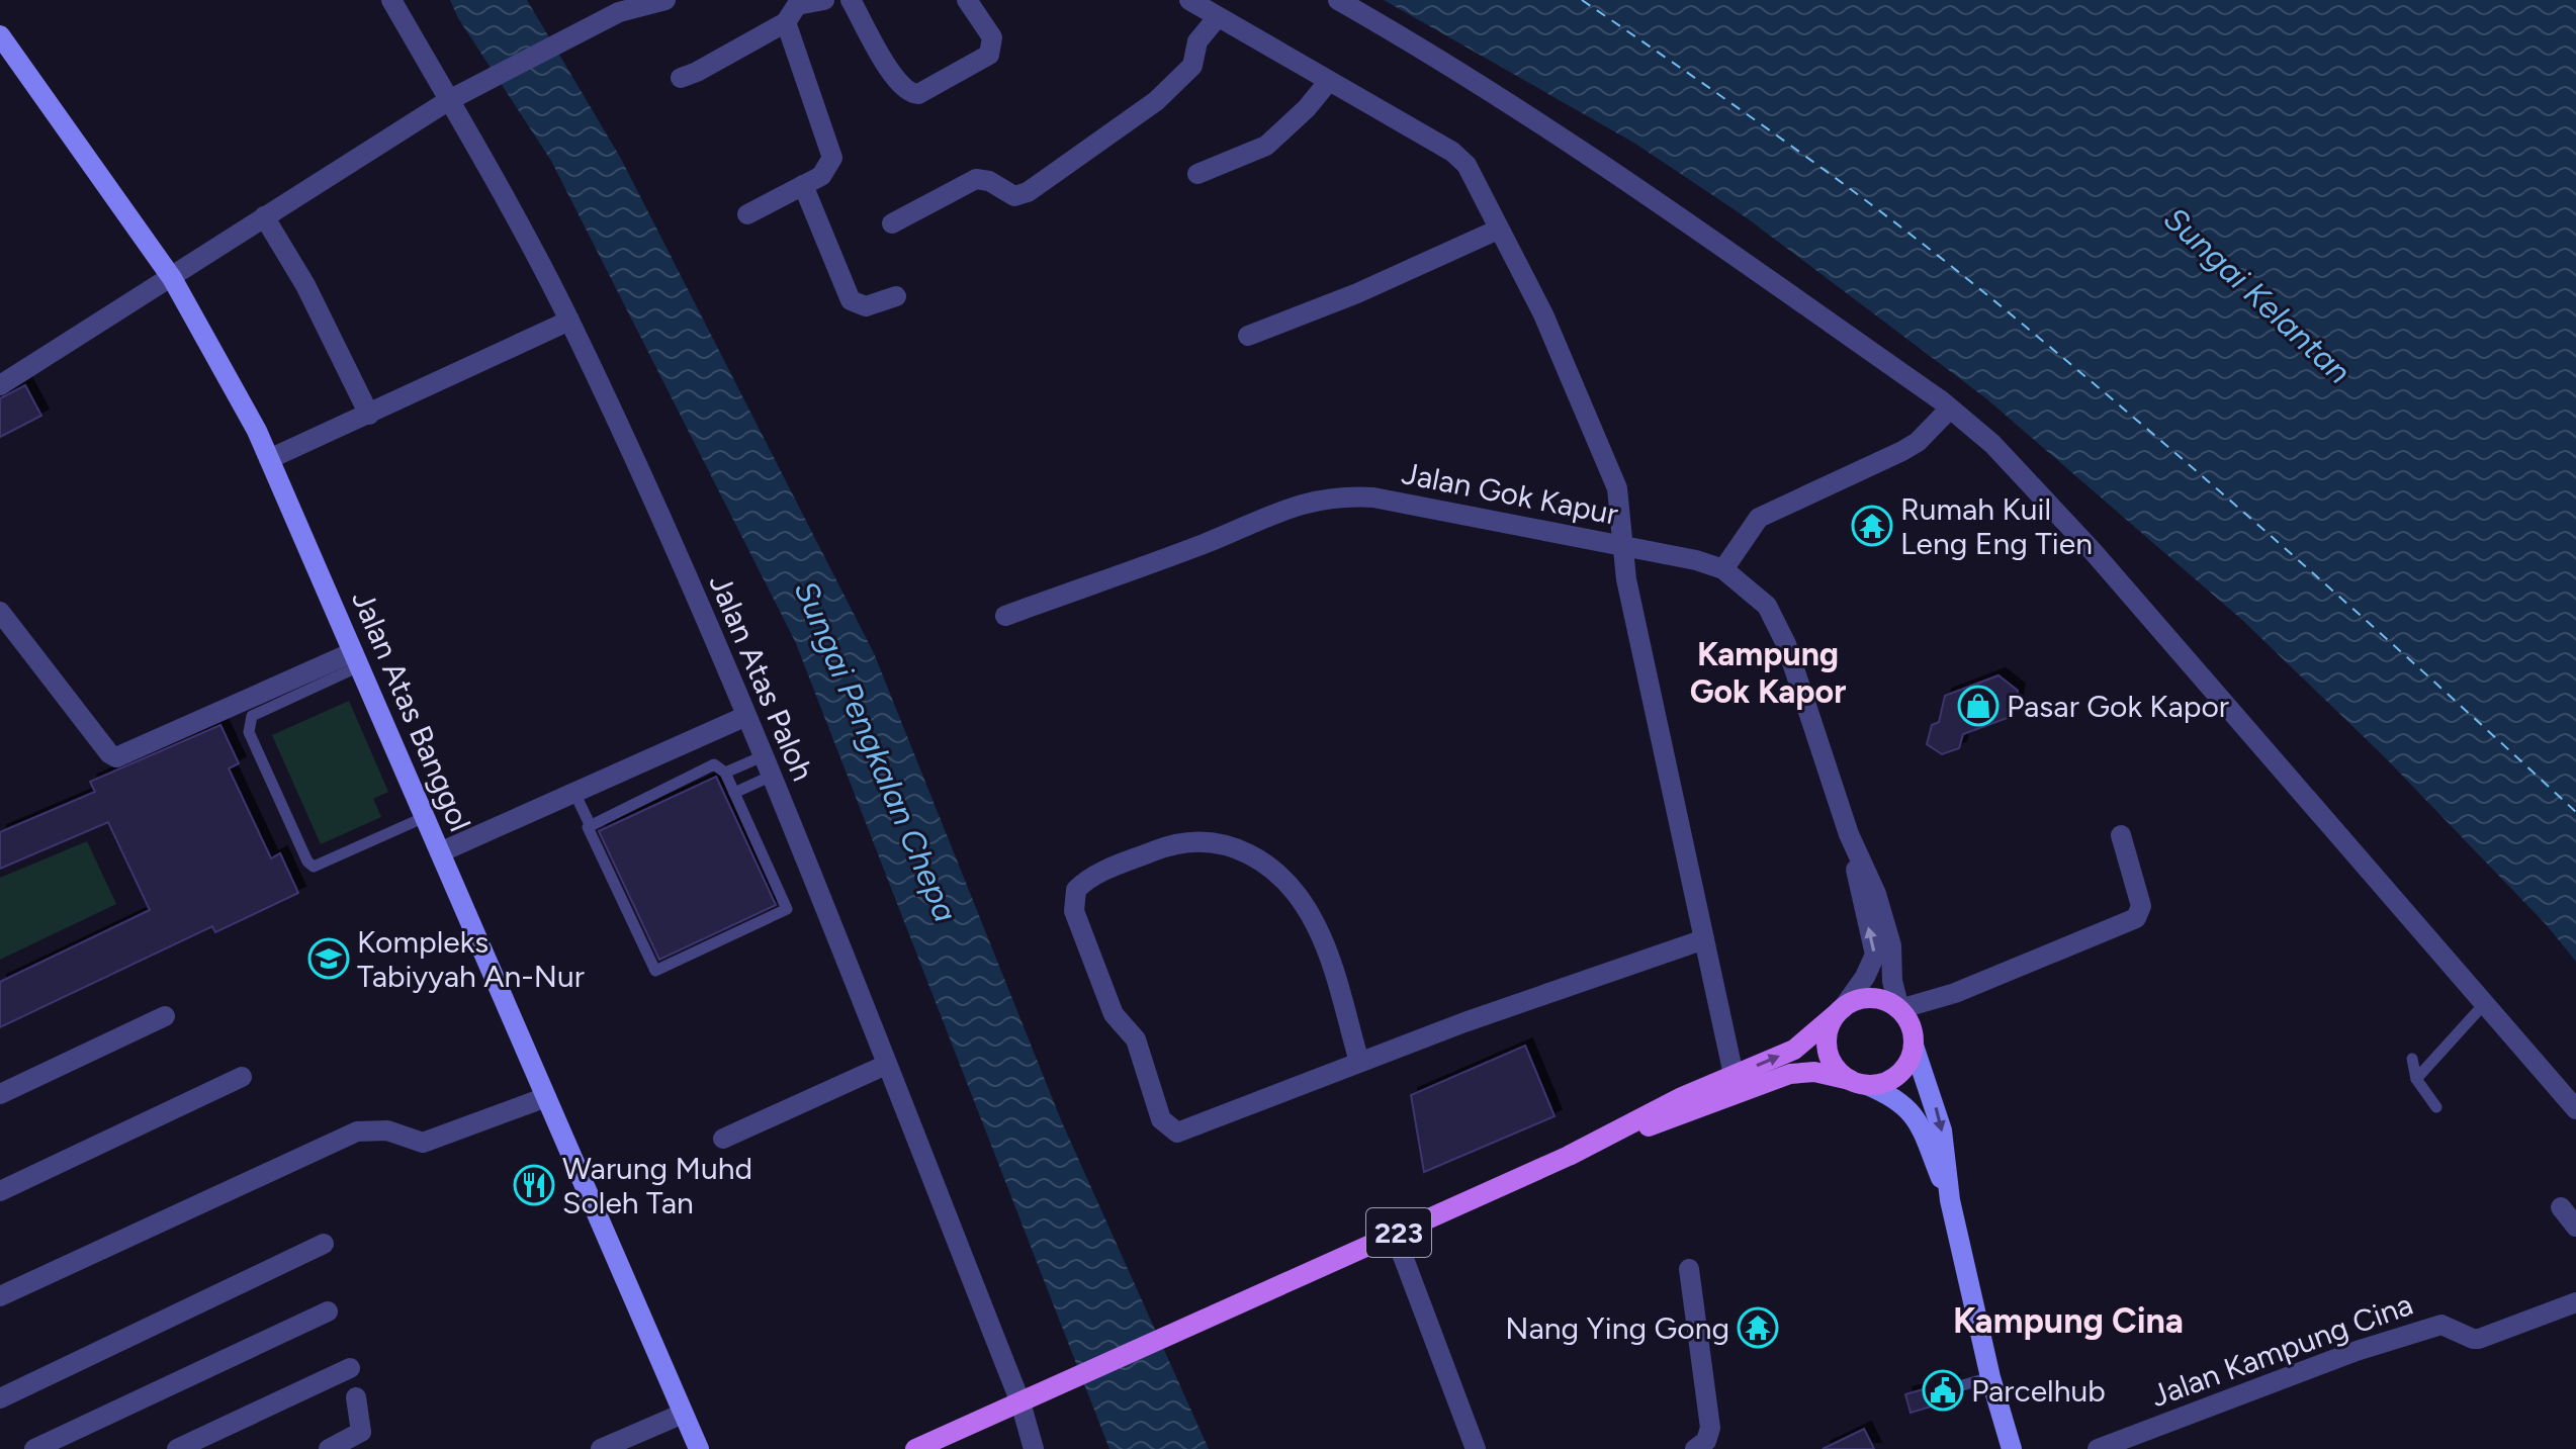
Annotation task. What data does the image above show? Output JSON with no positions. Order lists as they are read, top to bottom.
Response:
{
  "streets": {
    "main road": ["Jalan Atas Banggol", "223"],
    "street": ["Jalan Gok Kapur", "Jalan Atas Paloh", "Jalan Kampung Cina"]
  },
  "crossings": [
    ["Jalan Gok Kapur", "223"],
    ["Jalan Atas Paloh", "223"]
  ],
  "districts": ["Kampung Gok Kapor", "Kampung Cina"],
  "water": ["Sungai Kelantan", "Sungai Pengkalan Chepa"],
  "places": {
    "temple": ["Rumah Kuil Leng Eng Tien", "Nang Ying Gong"],
    "shop": ["Pasar Gok Kapor"],
    "school or university": ["Kompleks Tabiyyah An-Nur"],
    "restaurant": ["Warung Muhd Soleh Tan"],
    "public building": ["Parcelhub"]
  }
}
